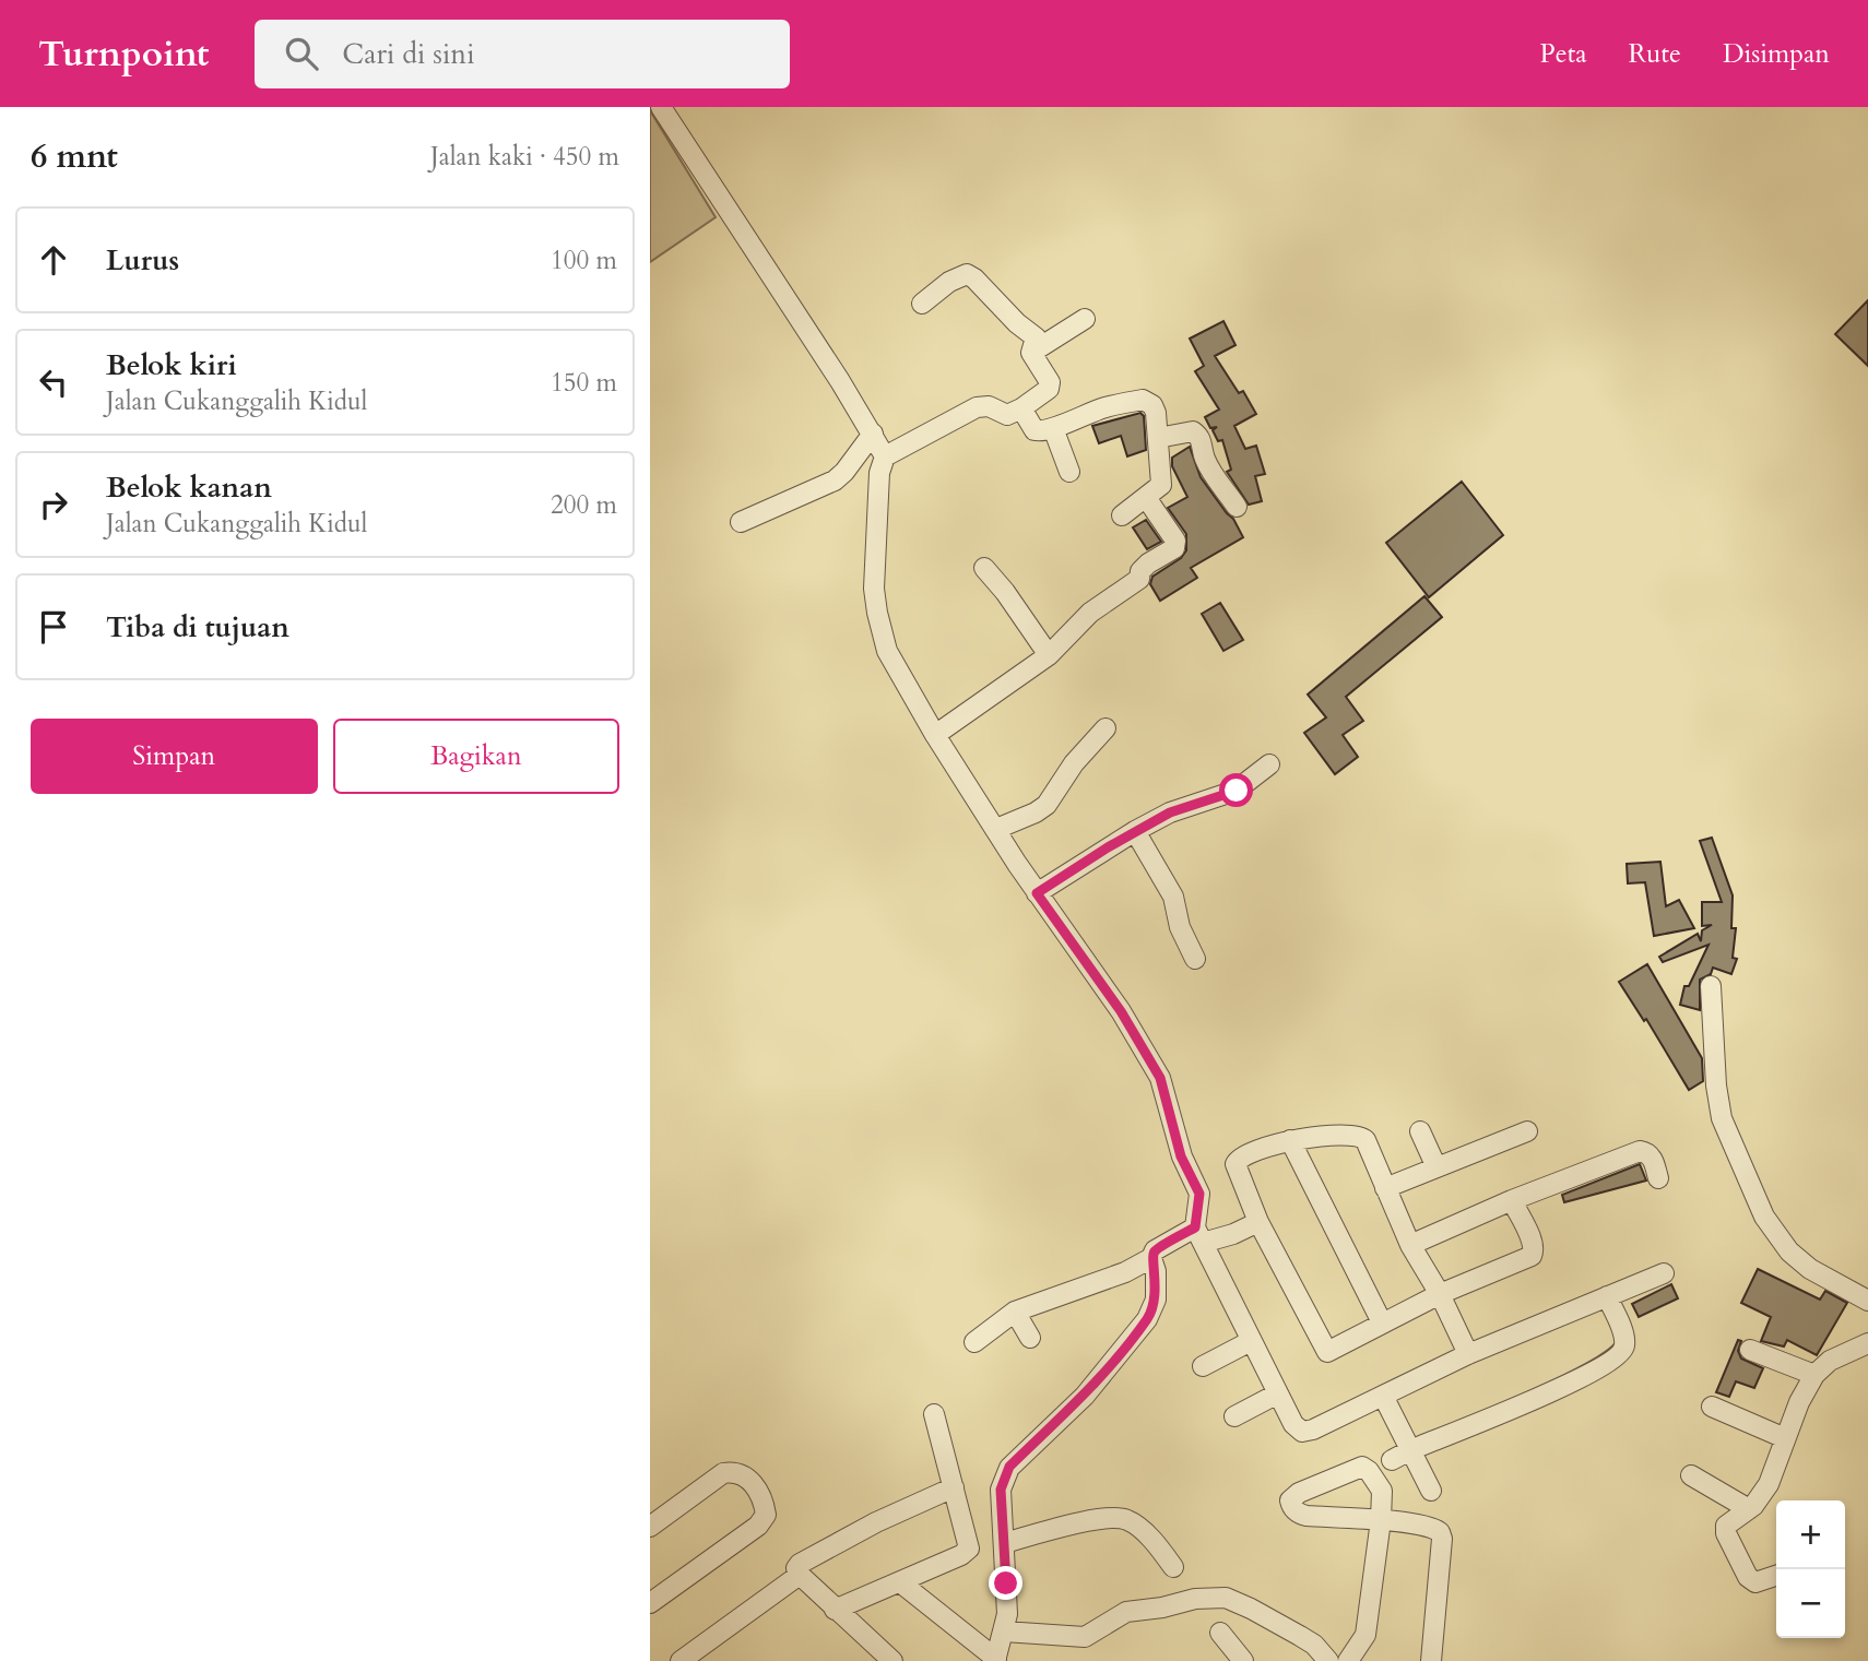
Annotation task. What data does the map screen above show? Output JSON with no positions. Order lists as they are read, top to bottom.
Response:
{
  "page": {
    "header": "Turnpoint",
    "search": "Cari di sini",
    "nav": ["Peta", "Rute", "Disimpan"],
    "heading": ["6 mnt", "Jalan kaki · 450 m"],
    "list": [
      ["Lurus", "100 m"],
      ["Belok kiri", "Jalan Cukanggalih Kidul", "150 m"],
      ["Belok kanan", "Jalan Cukanggalih Kidul", "200 m"],
      "Tiba di tujuan"
    ],
    "buttons": ["Simpan", "Bagikan"],
    "map_buttons": ["+", "−"]
  }
}
